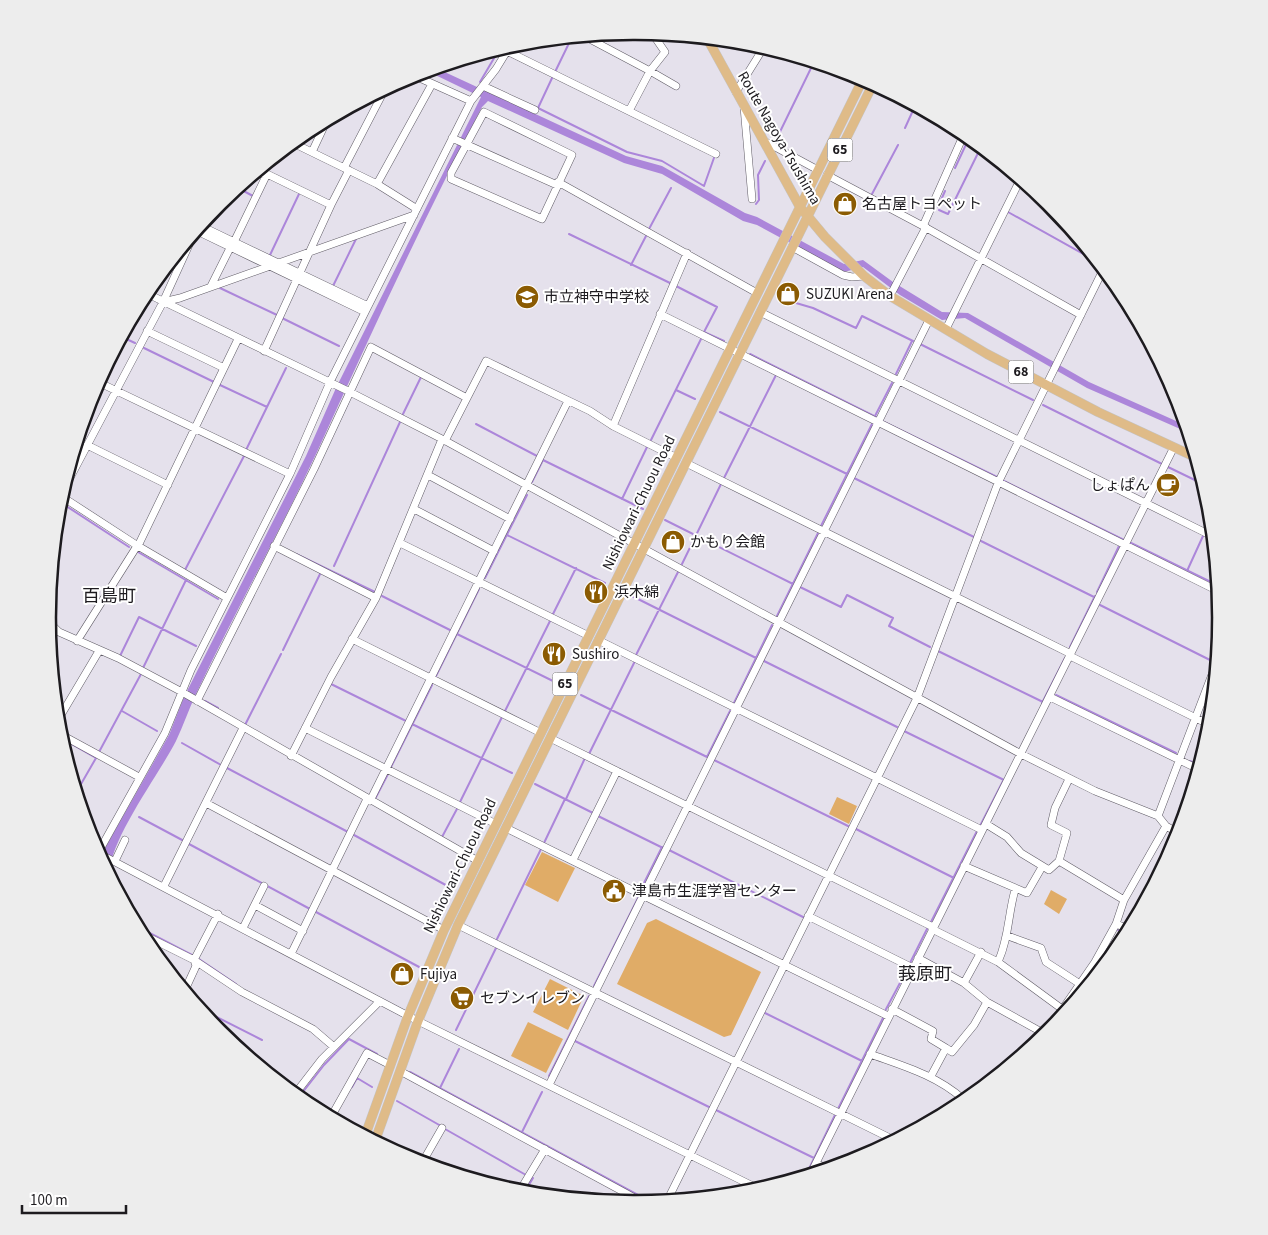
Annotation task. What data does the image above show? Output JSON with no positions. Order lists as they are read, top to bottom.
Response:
{
  "streets": {
    "main road": [
      "Route Nagoya-Tsushima",
      "65",
      "68",
      "Nishiowari-Chuou Road"
    ]
  },
  "crossings": [
    ["Route Nagoya-Tsushima", "Nishiowari-Chuou Road"]
  ],
  "districts": ["百島町", "莪原町"],
  "places": {
    "shop": [
      "名古屋トヨペット",
      "SUZUKI Arena",
      "かもり会館",
      "Fujiya"
    ],
    "school or university": ["市立神守中学校"],
    "cafe": ["しょぱん"],
    "restaurant": ["浜木綿", "Sushiro"],
    "public building": ["津島市生涯学習センター"],
    "supermarket": ["セブンイレブン"]
  },
  "scale_bar": "100 m"
}
